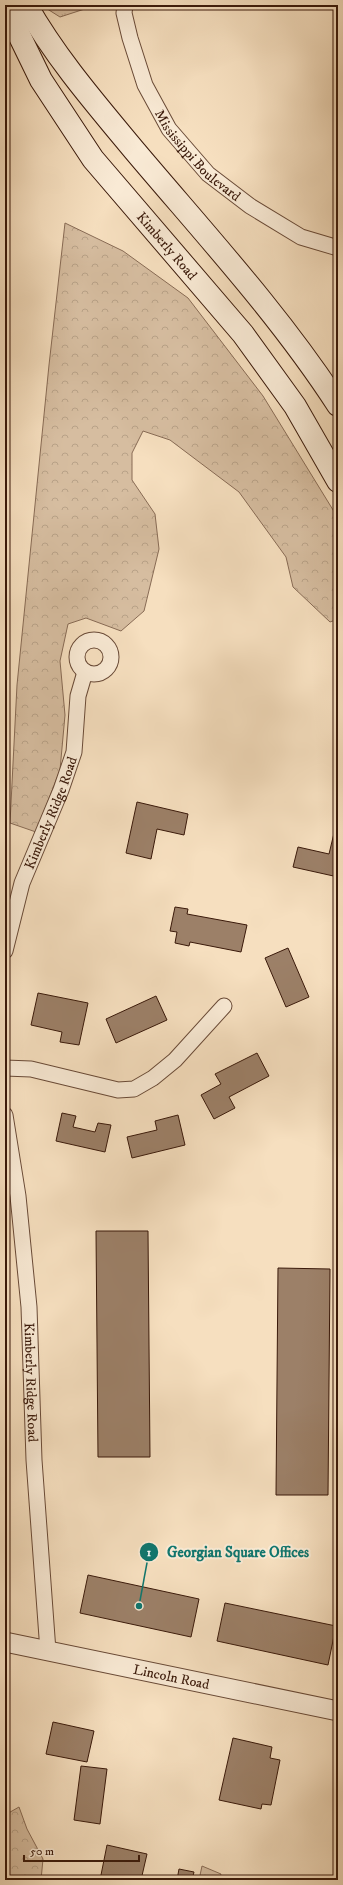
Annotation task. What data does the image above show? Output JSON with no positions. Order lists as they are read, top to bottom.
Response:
{
  "streets": {
    "main road": ["Kimberly Road"],
    "street": ["Mississippi Boulevard", "Kimberly Ridge Road", "Lincoln Road"]
  },
  "crossings": [
    ["Kimberly Ridge Road", "Lincoln Road"]
  ],
  "places": ["Georgian Square Offices"],
  "scale_bar": "50 m"
}
